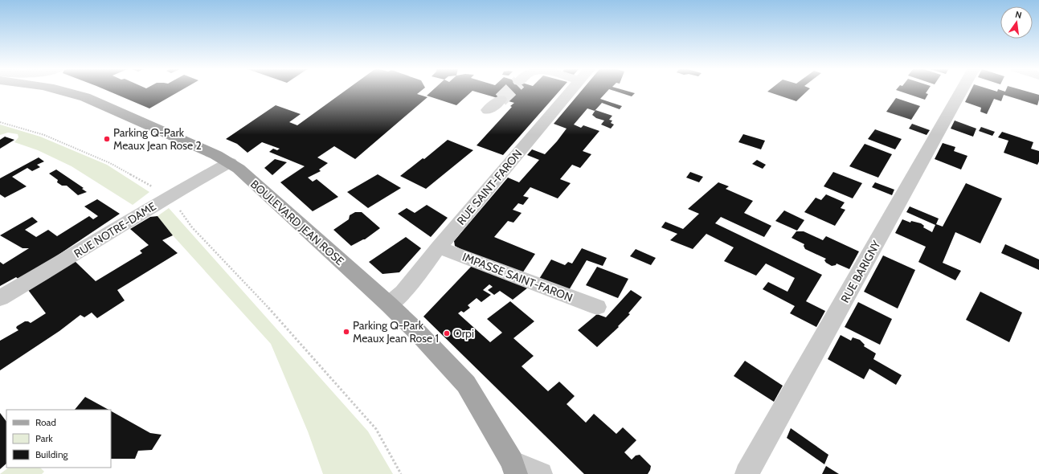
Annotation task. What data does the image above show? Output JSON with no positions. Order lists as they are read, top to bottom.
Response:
{
  "streets": {
    "main road": ["BOULEVARD JEAN ROSE"],
    "street": [
      "RUE SAINT-FARON",
      "RUE NOTRE-DAME",
      "RUE BARIGNY",
      "IMPASSE SAINT-FARON"
    ]
  },
  "crossings": [
    ["RUE SAINT-FARON", "BOULEVARD JEAN ROSE"],
    ["RUE SAINT-FARON", "IMPASSE SAINT-FARON"],
    ["BOULEVARD JEAN ROSE", "RUE NOTRE-DAME"]
  ],
  "places": ["Parking Q-Park Meaux Jean Rose 2", "Parking Q-Park Meaux Jean Rose 1", "Orpi"],
  "legend": ["Road", "Park", "Building"],
  "north": "top"
}
